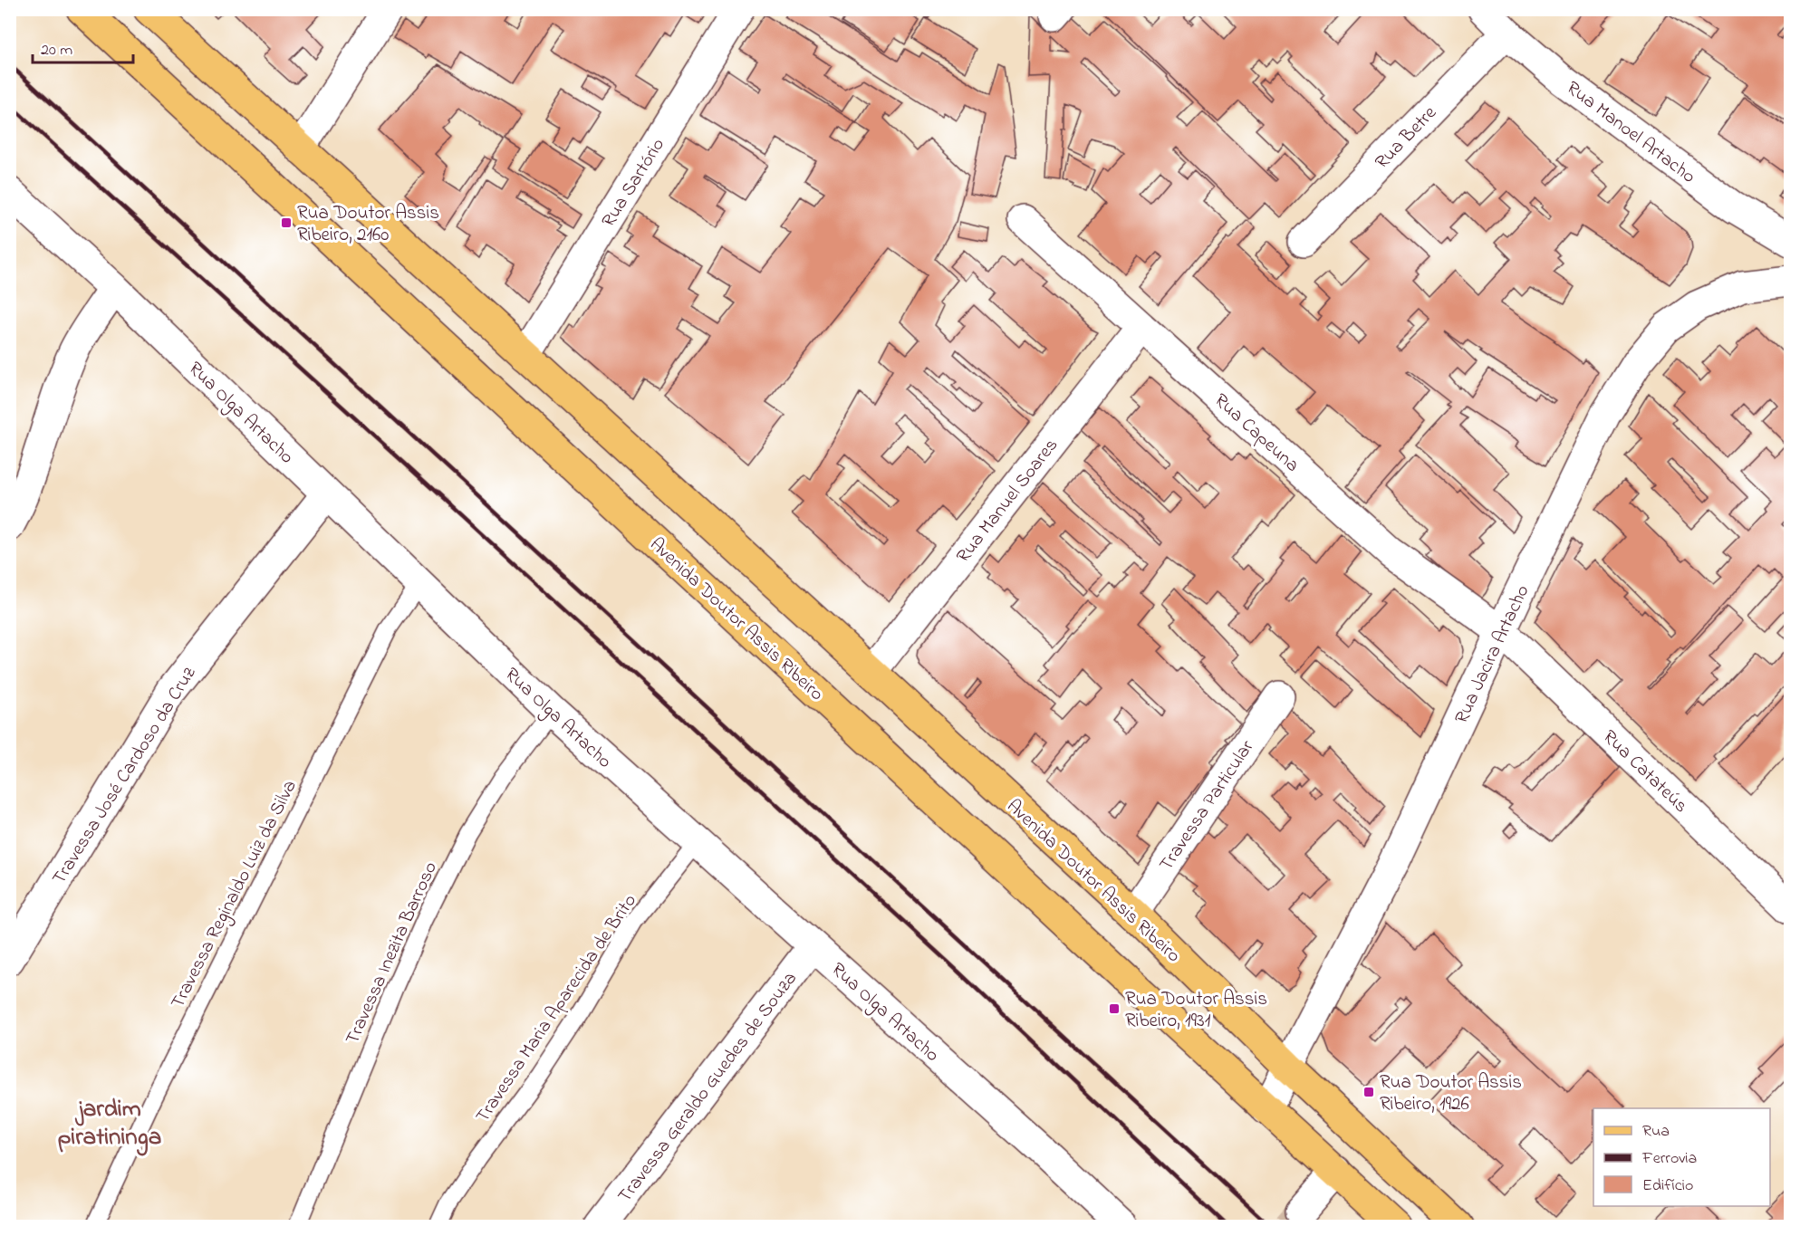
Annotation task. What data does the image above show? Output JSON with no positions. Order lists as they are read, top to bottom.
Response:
{
  "streets": {
    "main road": ["Avenida Doutor Assis Ribeiro"],
    "street": [
      "Rua Manoel Artacho",
      "Rua Betre",
      "Rua Sartório",
      "Rua Olga Artacho",
      "Rua Capeuna",
      "Rua Manuel Soares",
      "Rua Jacira Artacho",
      "Rua Catateús",
      "Travessa José Cardoso da Cruz",
      "Travessa Particular",
      "Travessa Geraldo Guedes de Souza"
    ],
    "lane": ["Travessa Reginaldo Luiz da Silva", "Travessa Inezita Barroso", "Travessa Maria Aparecida de Brito"]
  },
  "crossings": [
    ["Rua Manoel Artacho", "Rua Betre"],
    ["Rua Sartório", "Avenida Doutor Assis Ribeiro"],
    ["Rua Olga Artacho", "Travessa José Cardoso da Cruz"],
    ["Rua Olga Artacho", "Travessa Reginaldo Luiz da Silva"],
    ["Rua Olga Artacho", "Travessa Inezita Barroso"],
    ["Rua Olga Artacho", "Travessa Maria Aparecida de Brito"],
    ["Rua Olga Artacho", "Travessa Geraldo Guedes de Souza"],
    ["Rua Capeuna", "Rua Manuel Soares"],
    ["Rua Capeuna", "Rua Jacira Artacho"],
    ["Rua Capeuna", "Rua Catateús"],
    ["Rua Manuel Soares", "Avenida Doutor Assis Ribeiro"],
    ["Avenida Doutor Assis Ribeiro", "Rua Jacira Artacho"],
    ["Avenida Doutor Assis Ribeiro", "Travessa Particular"],
    ["Rua Jacira Artacho", "Rua Catateús"]
  ],
  "districts": ["jardim piratininga"],
  "places": {
    "transit": ["Rua Doutor Assis Ribeiro, 2160", "Rua Doutor Assis Ribeiro, 1931", "Rua Doutor Assis Ribeiro, 1926"]
  },
  "legend": ["Rua", "Ferrovia", "Edifício"],
  "scale_bar": "20 m"
}
